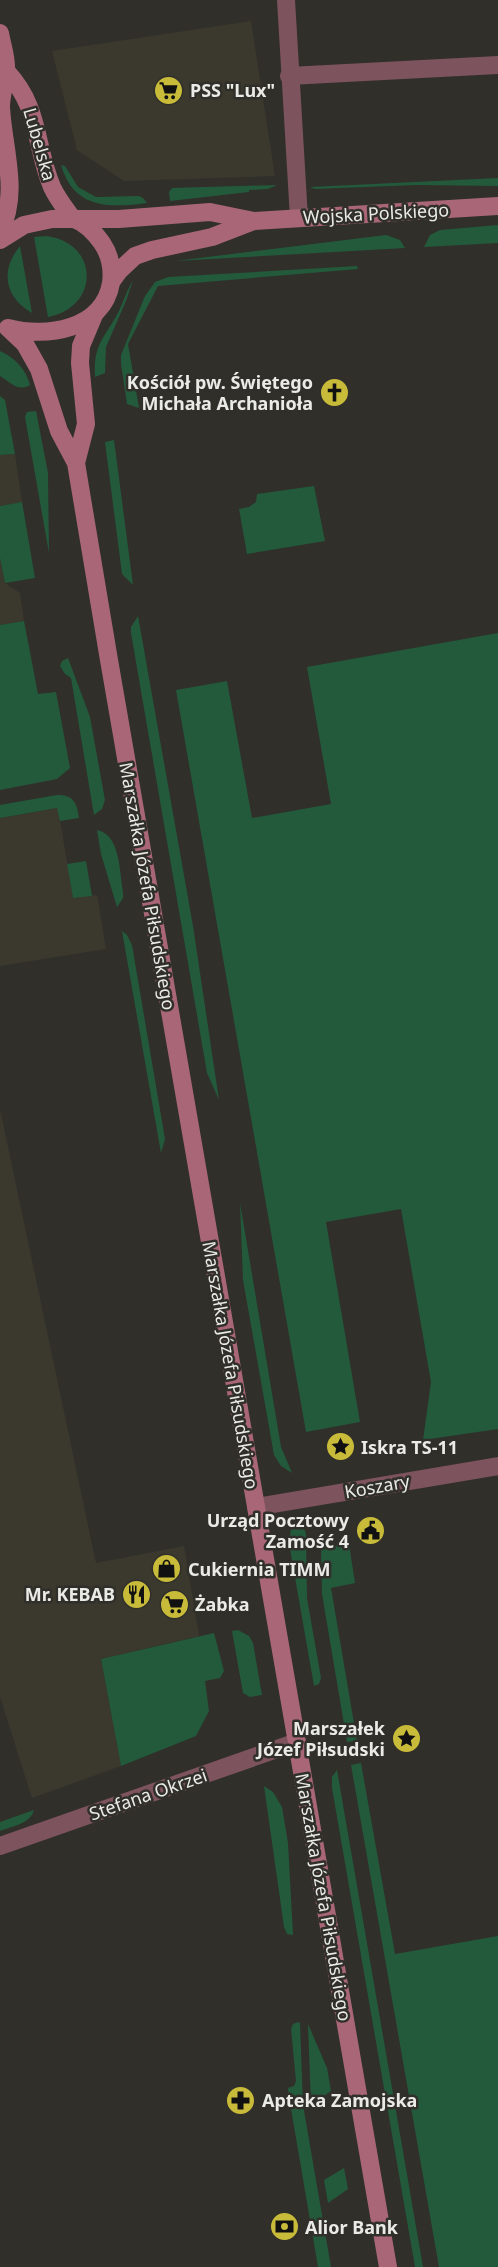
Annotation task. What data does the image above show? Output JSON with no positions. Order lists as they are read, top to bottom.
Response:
{
  "streets": {
    "street": [
      "Lubelska",
      "Wojska Polskiego",
      "Marszałka Józefa Piłsudskiego",
      "Koszary",
      "Stefana Okrzei"
    ]
  },
  "crossings": [
    ["Lubelska", "Wojska Polskiego"],
    ["Wojska Polskiego", "Marszałka Józefa Piłsudskiego"],
    ["Marszałka Józefa Piłsudskiego", "Koszary"],
    ["Marszałka Józefa Piłsudskiego", "Stefana Okrzei"]
  ],
  "places": {
    "supermarket": ["PSS \"Lux\"", "Żabka"],
    "church": ["Kościół pw. Świętego Michała Archanioła"],
    "place": ["Iskra TS-11", "Marszałek Józef Piłsudski"],
    "public building": ["Urząd Pocztowy Zamość 4"],
    "shop": ["Cukiernia TIMM"],
    "restaurant": ["Mr. KEBAB"],
    "pharmacy": ["Apteka Zamojska"],
    "bank": ["Alior Bank"]
  }
}
